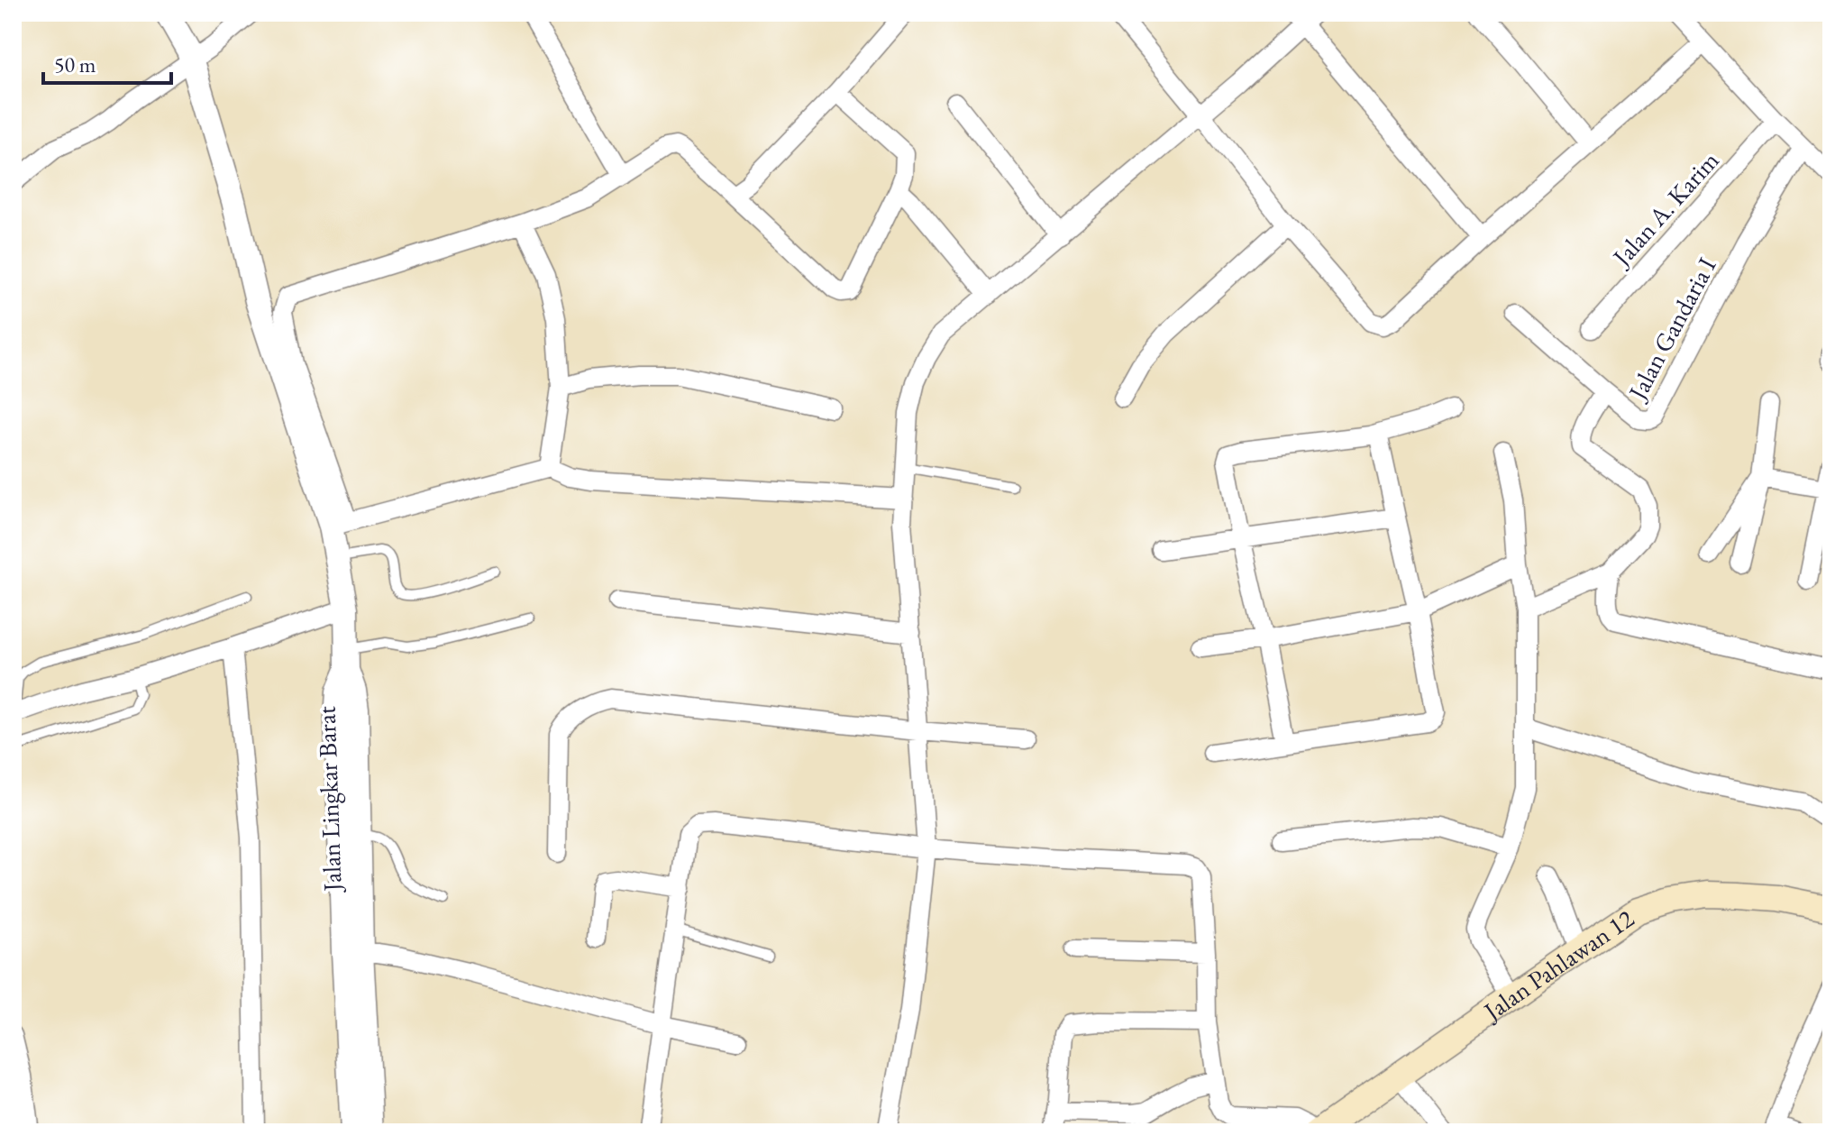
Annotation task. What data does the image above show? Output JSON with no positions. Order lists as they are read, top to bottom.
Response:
{
  "streets": {
    "main road": ["Jalan Pahlawan 12"],
    "street": ["Jalan A. Karim", "Jalan Gandaria I", "Jalan Lingkar Barat"]
  },
  "scale_bar": "50 m"
}
